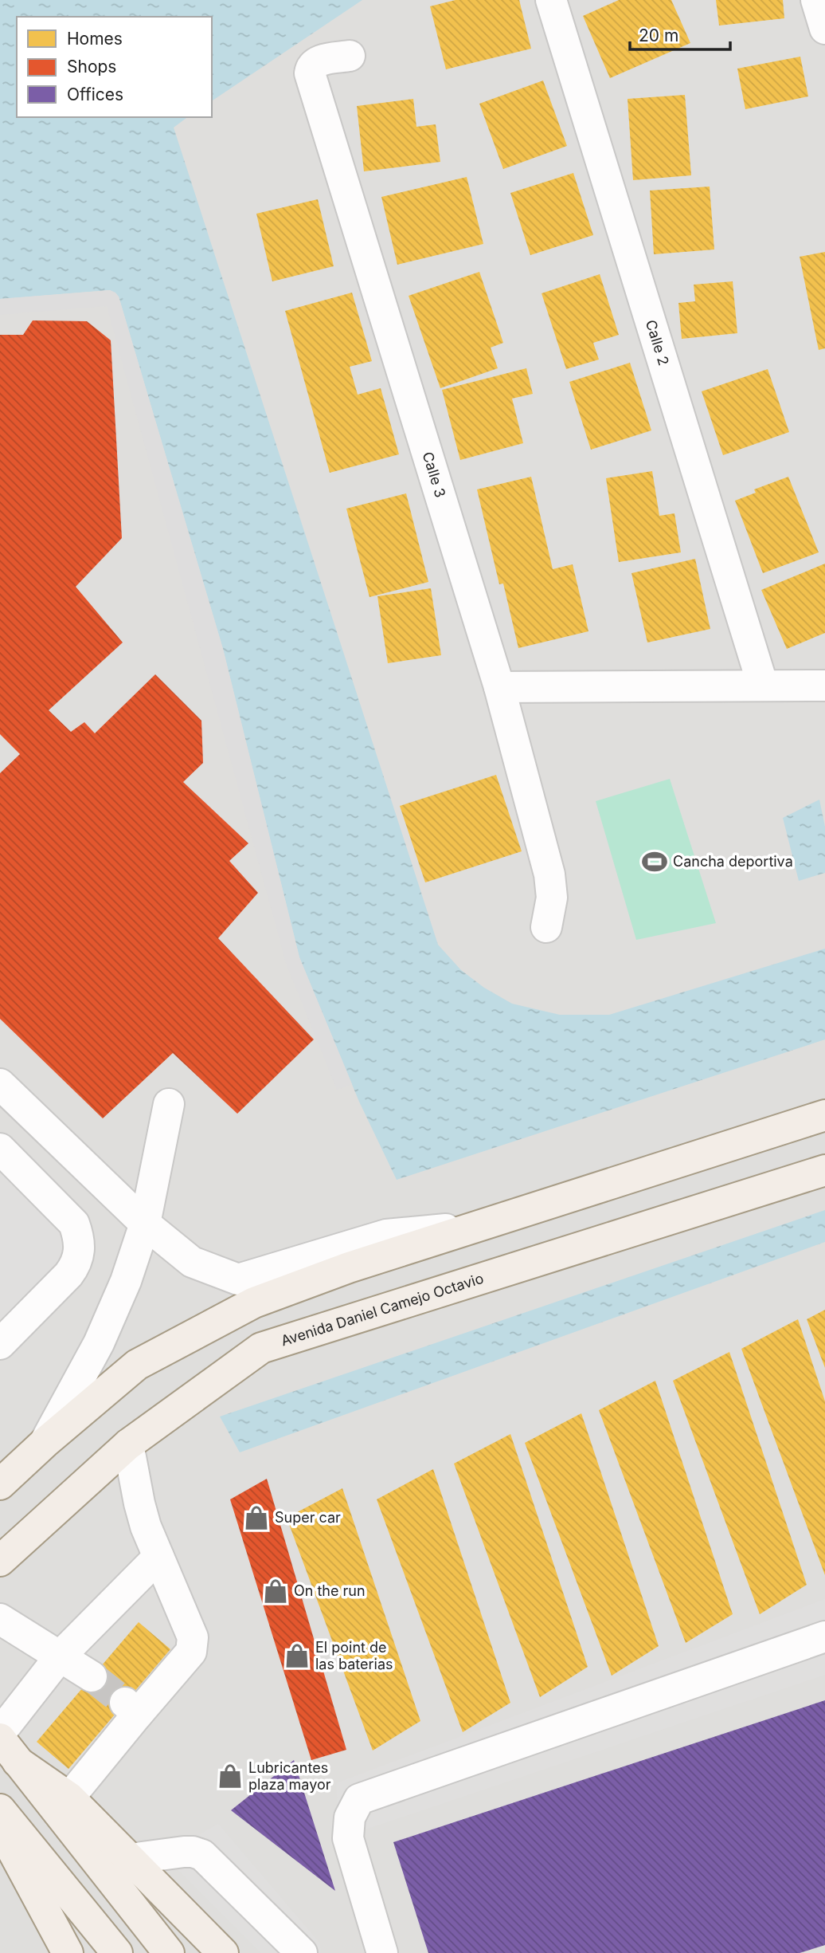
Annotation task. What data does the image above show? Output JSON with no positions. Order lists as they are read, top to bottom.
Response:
{
  "streets": {
    "main road": ["Avenida Daniel Camejo Octavio"],
    "street": ["Calle 2", "Calle 3"]
  },
  "places": {
    "sports": ["Cancha deportiva"],
    "shop": [
      "Super car",
      "On the run",
      "El point de las baterias",
      "Lubricantes plaza mayor"
    ]
  },
  "legend": ["Homes", "Shops", "Offices"],
  "scale_bar": "20 m"
}
